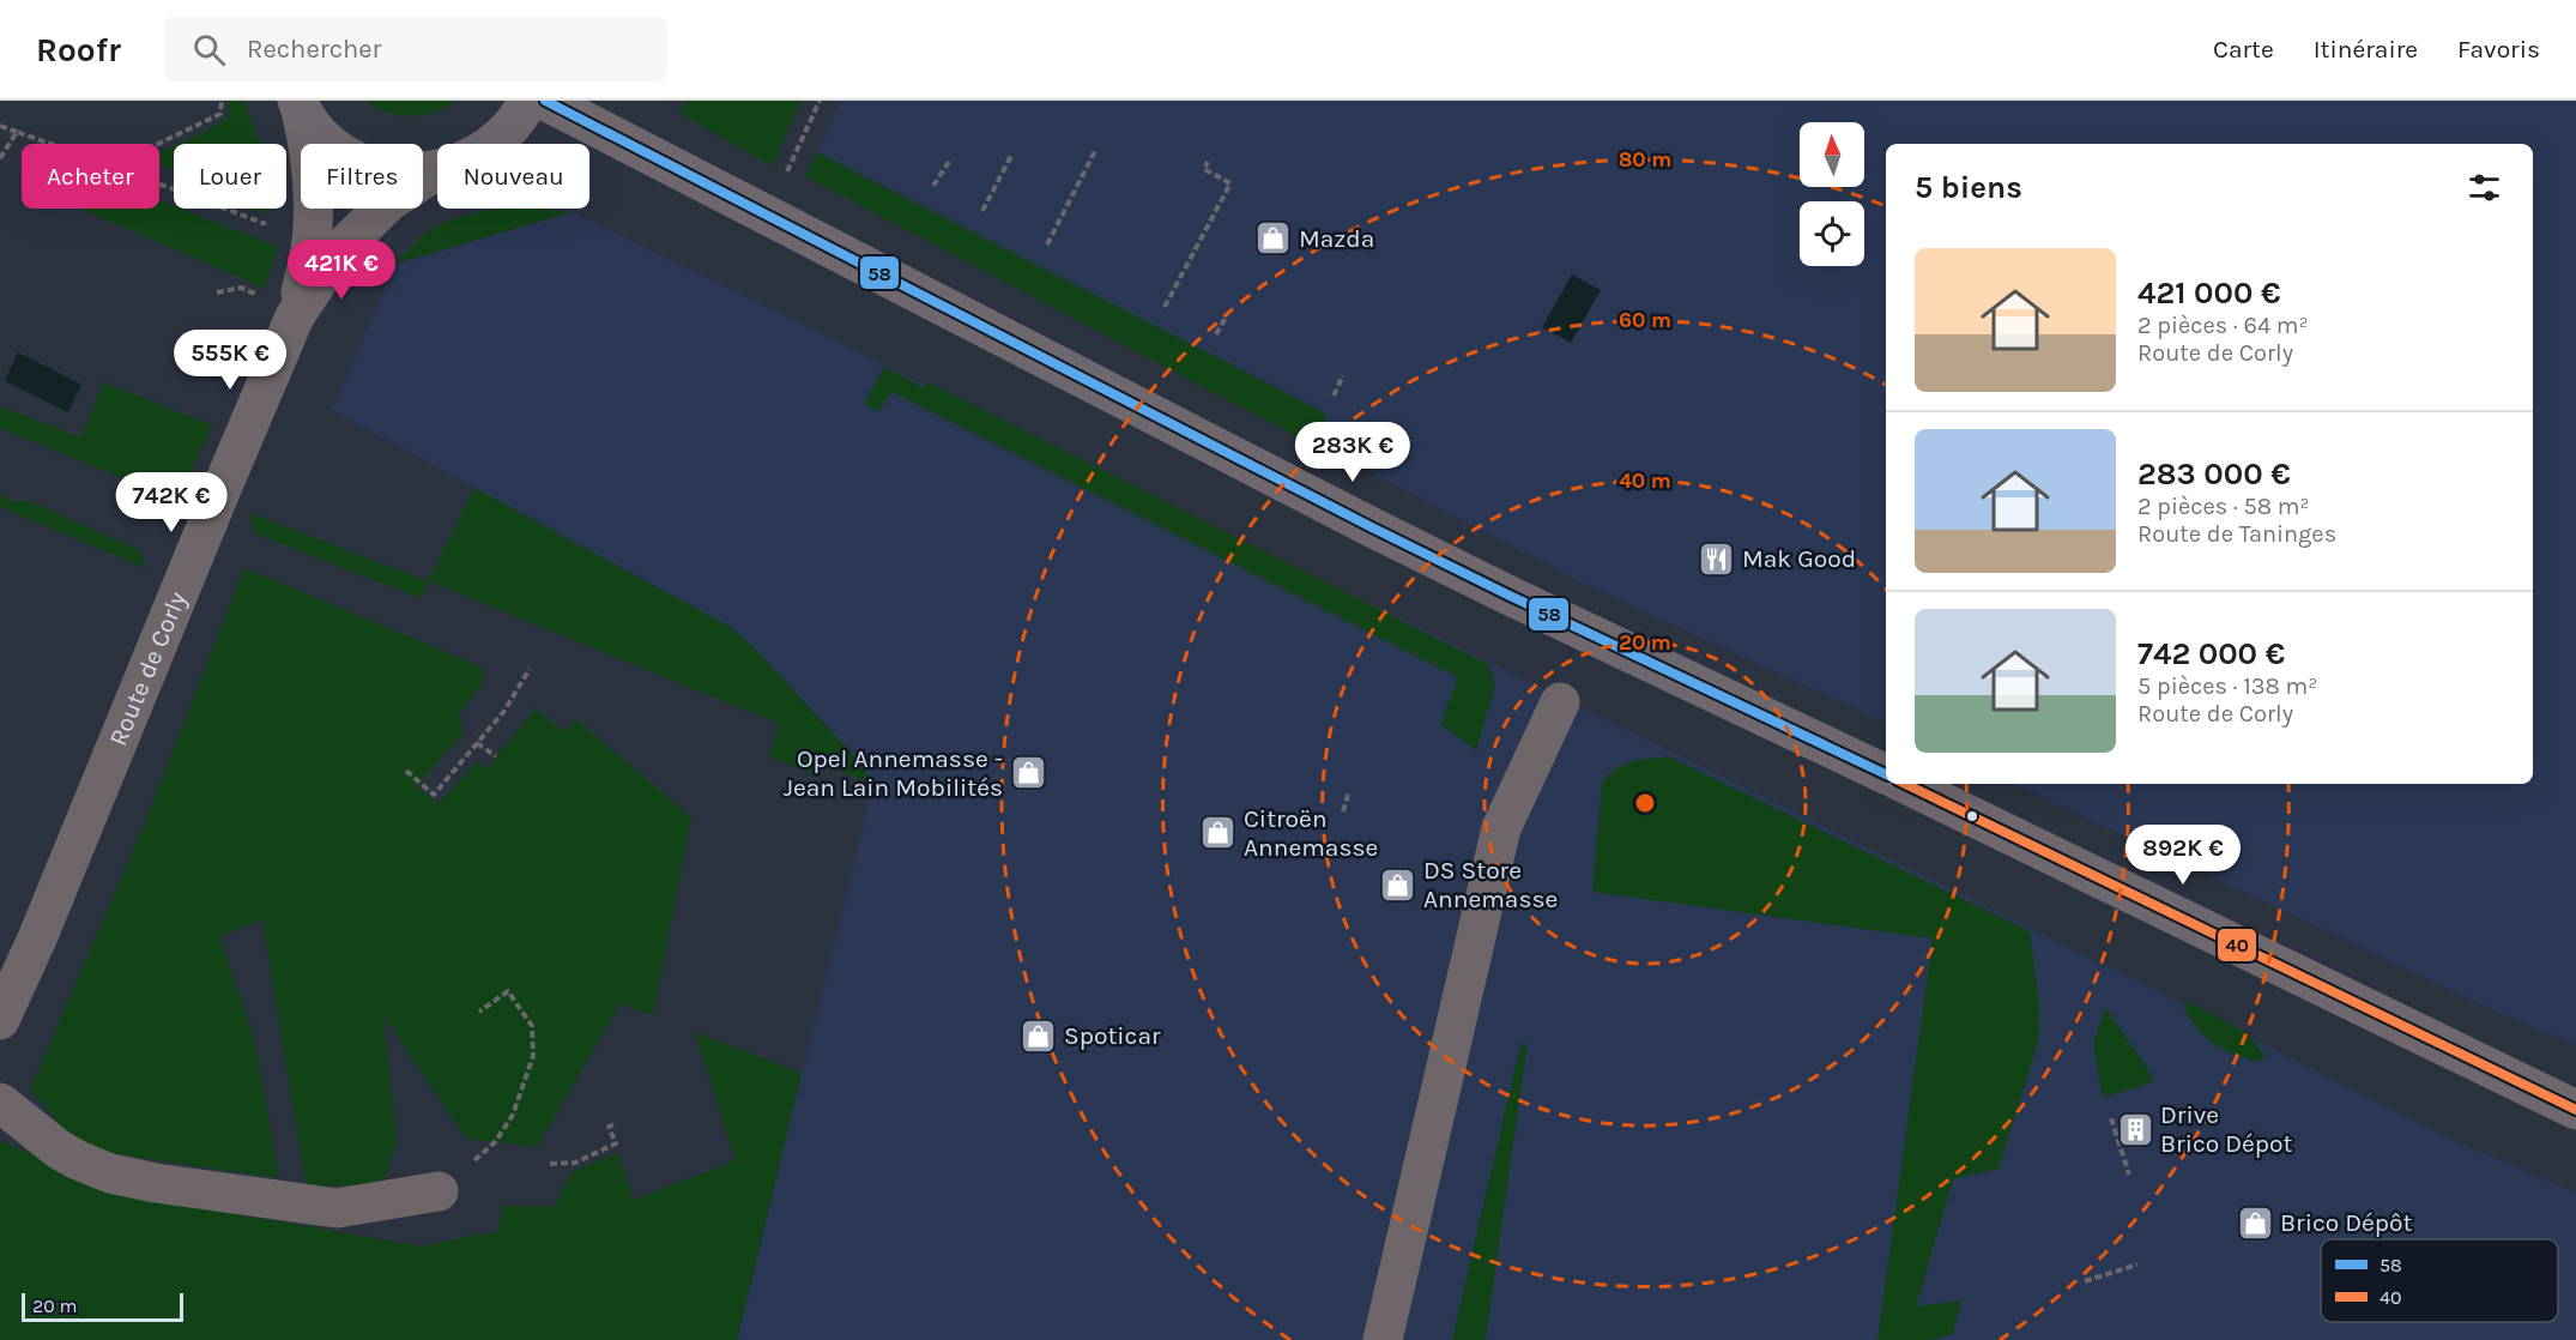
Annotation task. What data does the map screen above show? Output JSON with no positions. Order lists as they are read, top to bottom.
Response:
{
  "streets": {
    "street": ["Route de Corly"]
  },
  "places": {
    "shop": [
      "Mazda",
      "Opel Annemasse - Jean Lain Mobilités",
      "Citroën Annemasse",
      "DS Store Annemasse",
      "Spoticar",
      "Brico Dépôt"
    ],
    "restaurant": ["Mak Good"],
    "building": ["Drive Brico Dépot"]
  },
  "lines": ["transit line 58", "transit line 40"],
  "legend": ["58", "40"],
  "scale_bar": "20 m",
  "north": "top",
  "page": {
    "header": "Roofr",
    "search": "Rechercher",
    "nav": ["Carte", "Itinéraire", "Favoris"],
    "chip": [
      "Acheter",
      "Louer",
      "Filtres",
      "Nouveau"
    ],
    "heading": "5 biens",
    "list": [
      {
        "name": "421 000 €",
        "note": "2 pièces · 64 m² · Route de Corly"
      },
      {
        "name": "283 000 €",
        "note": "2 pièces · 58 m² · Route de Taninges"
      },
      {
        "name": "742 000 €",
        "note": "5 pièces · 138 m² · Route de Corly"
      }
    ],
    "price": [
      "421K €",
      "555K €",
      "283K €",
      "742K €",
      "892K €"
    ],
    "scale": "20 m"
  },
  "rings": [
    "80 m",
    "60 m",
    "40 m",
    "20 m"
  ]
}
